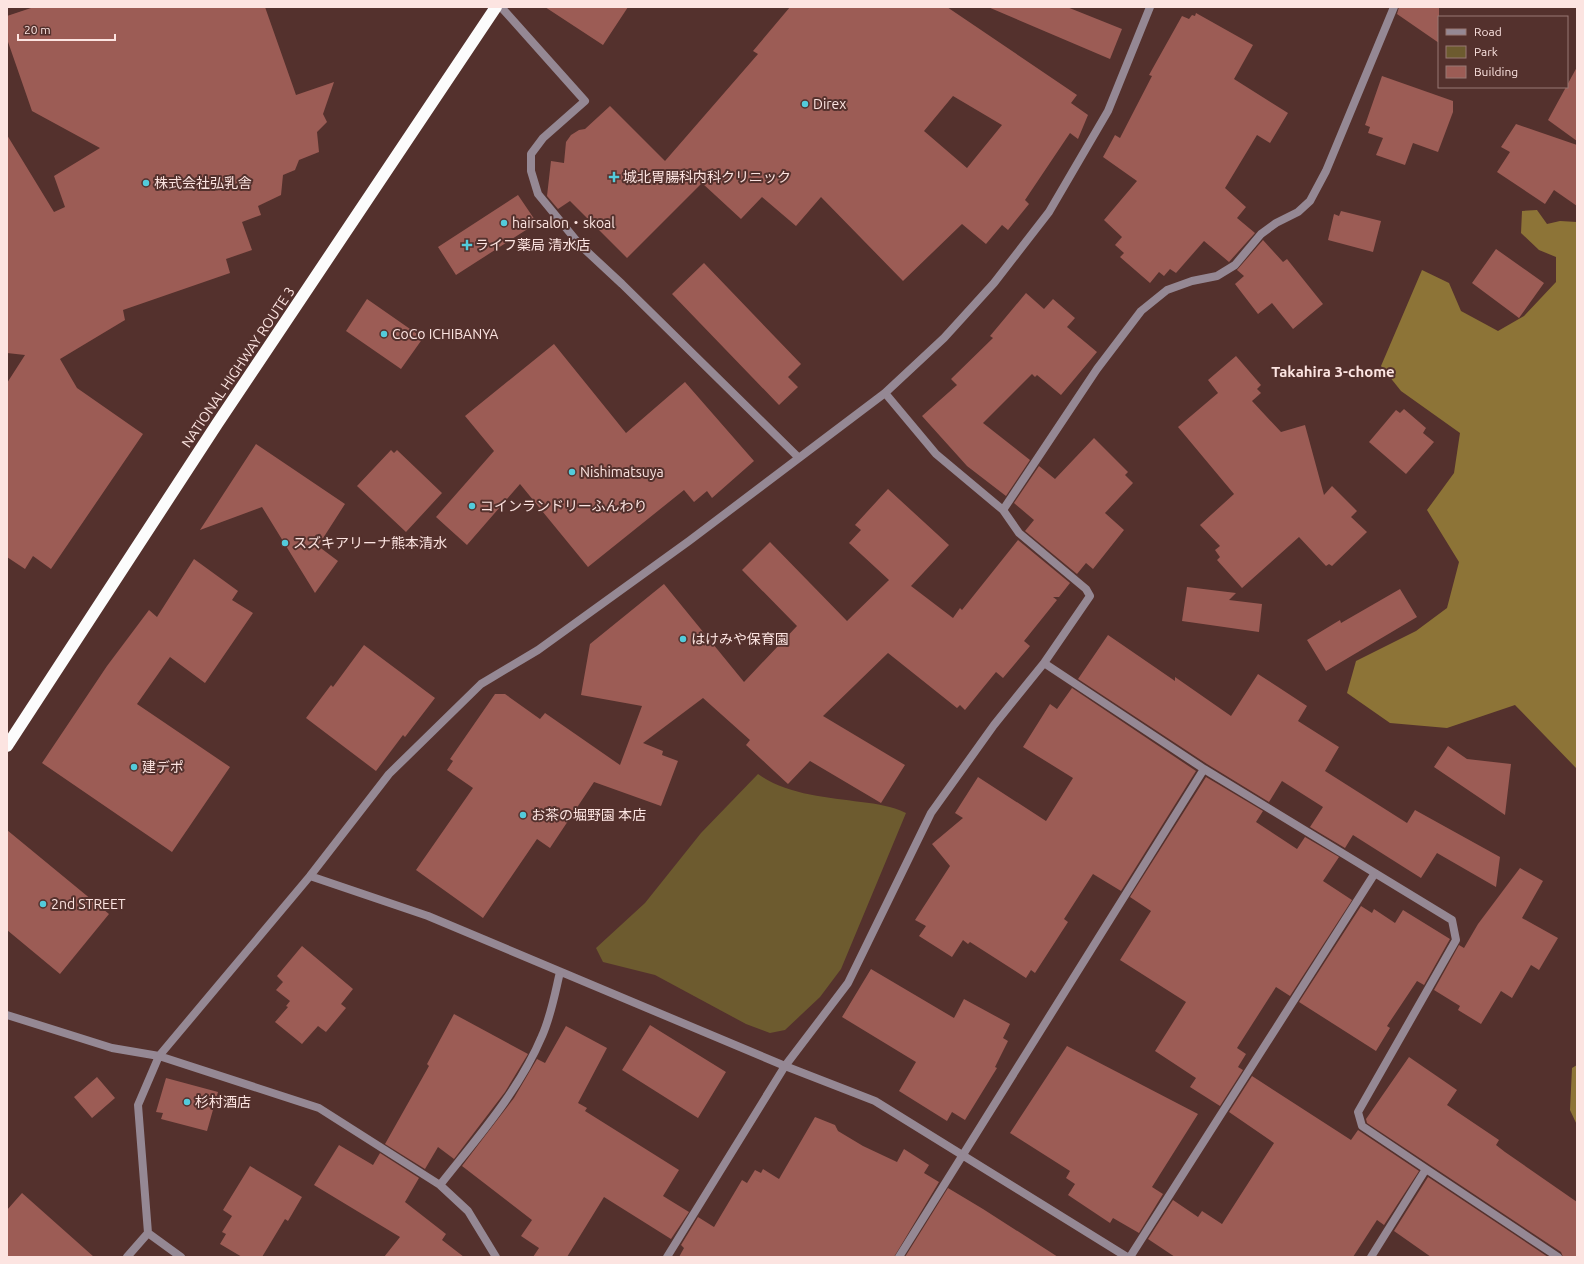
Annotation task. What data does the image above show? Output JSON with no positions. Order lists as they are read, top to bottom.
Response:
{
  "streets": {
    "highway": ["NATIONAL HIGHWAY ROUTE 3"]
  },
  "districts": ["Takahira 3-chome"],
  "places": {
    "other": [
      "Direx",
      "株式会社弘乳舎",
      "hairsalon・skoal",
      "CoCo ICHIBANYA",
      "Nishimatsuya",
      "コインランドリーふんわり",
      "スズキアリーナ熊本清水",
      "はけみや保育園",
      "建デポ",
      "お茶の堀野園 本店",
      "2nd STREET",
      "杉村酒店"
    ],
    "health": ["城北胃腸科内科クリニック", "ライフ薬局 清水店"]
  },
  "legend": ["Road", "Park", "Building"],
  "scale_bar": "20 m"
}
